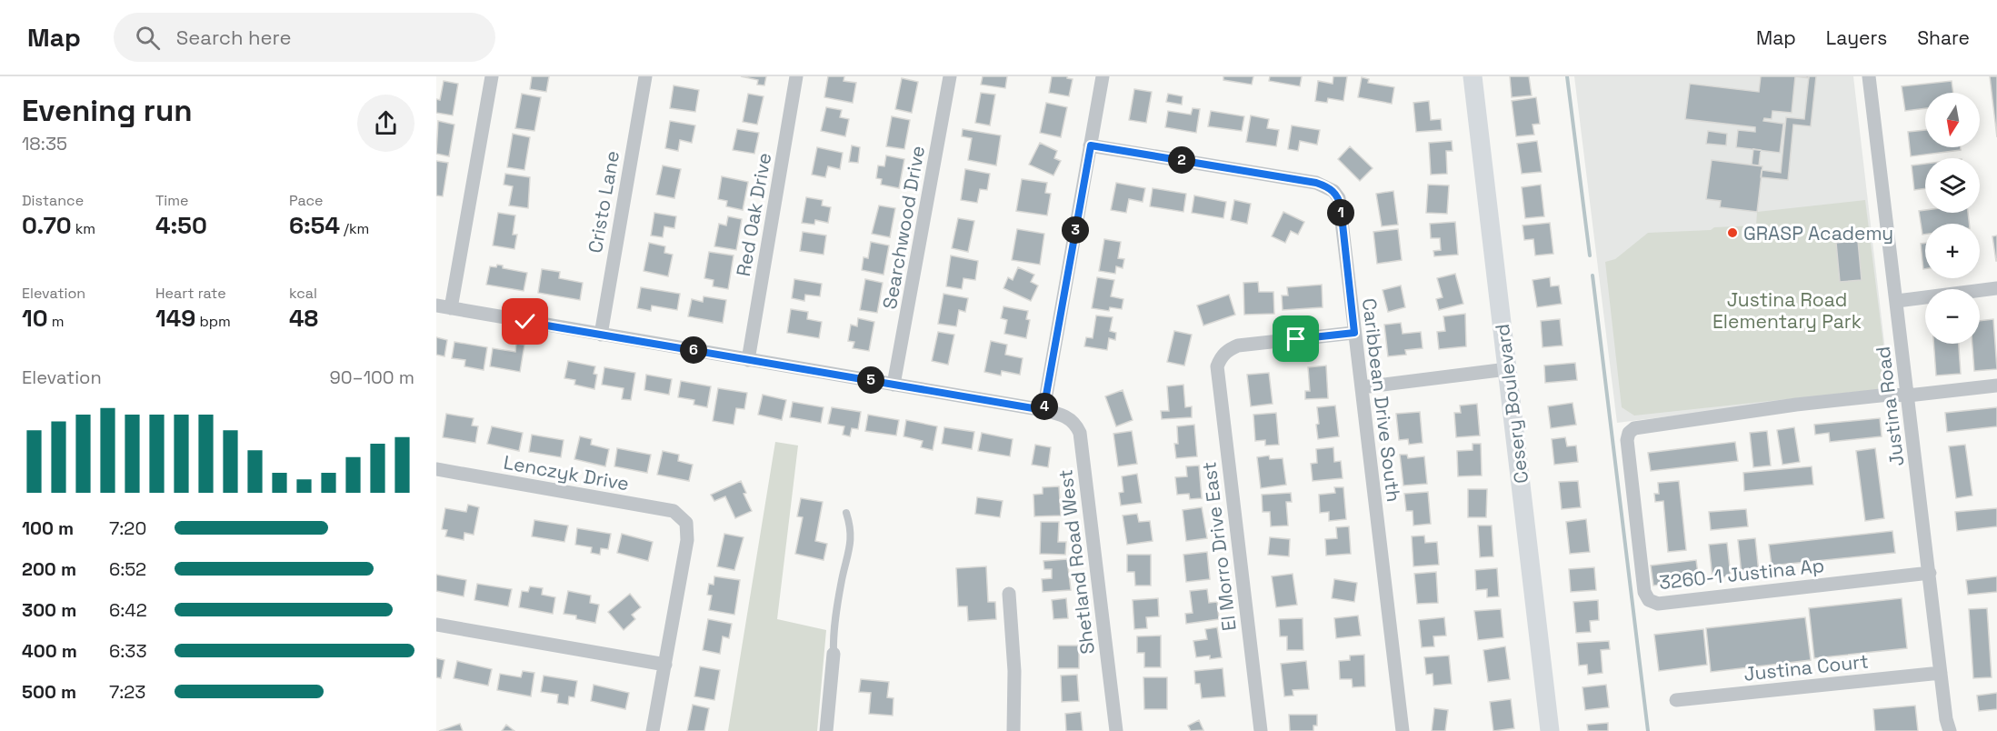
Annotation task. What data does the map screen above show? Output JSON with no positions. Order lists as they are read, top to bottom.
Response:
{
  "streets": {
    "main road": ["Cesery Boulevard"],
    "street": [
      "Cristo Lane",
      "Red Oak Drive",
      "Searchwood Drive",
      "Caribbean Drive South",
      "Justina Road",
      "Lenczyk Drive",
      "El Morro Drive East",
      "Shetland Road West",
      "3260-1 Justina Ap",
      "Justina Court"
    ]
  },
  "crossings": [
    ["Cristo Lane", "Shetland Road West"],
    ["Red Oak Drive", "Shetland Road West"],
    ["Searchwood Drive", "Shetland Road West"],
    ["Caribbean Drive South", "El Morro Drive East"],
    ["Justina Road", "3260-1 Justina Ap"],
    ["Justina Road", "Justina Court"]
  ],
  "parks": ["Justina Road Elementary Park"],
  "places": ["GRASP Academy"],
  "north": "bottom",
  "page": {
    "header": "Map",
    "search": "Search here",
    "nav": ["Map", "Layers", "Share"],
    "heading": ["Evening run", "18:35"],
    "map_buttons": ["+", "−"],
    "pins": [
      "2",
      "1",
      "3",
      "6",
      "5",
      "4"
    ],
    "stats": [
      ["Distance", "0.70 km"],
      ["Time", "4:50"],
      ["Pace", "6:54 /km"],
      ["Elevation", "10 m"],
      ["Heart rate", "149 bpm"],
      ["kcal", "48"]
    ],
    "chart": ["Elevation", "90–100 m"],
    "list": [
      {
        "name": "100 m",
        "note": "7:20"
      },
      {
        "name": "200 m",
        "note": "6:52"
      },
      {
        "name": "300 m",
        "note": "6:42"
      },
      {
        "name": "400 m",
        "note": "6:33"
      },
      {
        "name": "500 m",
        "note": "7:23"
      }
    ]
  }
}
